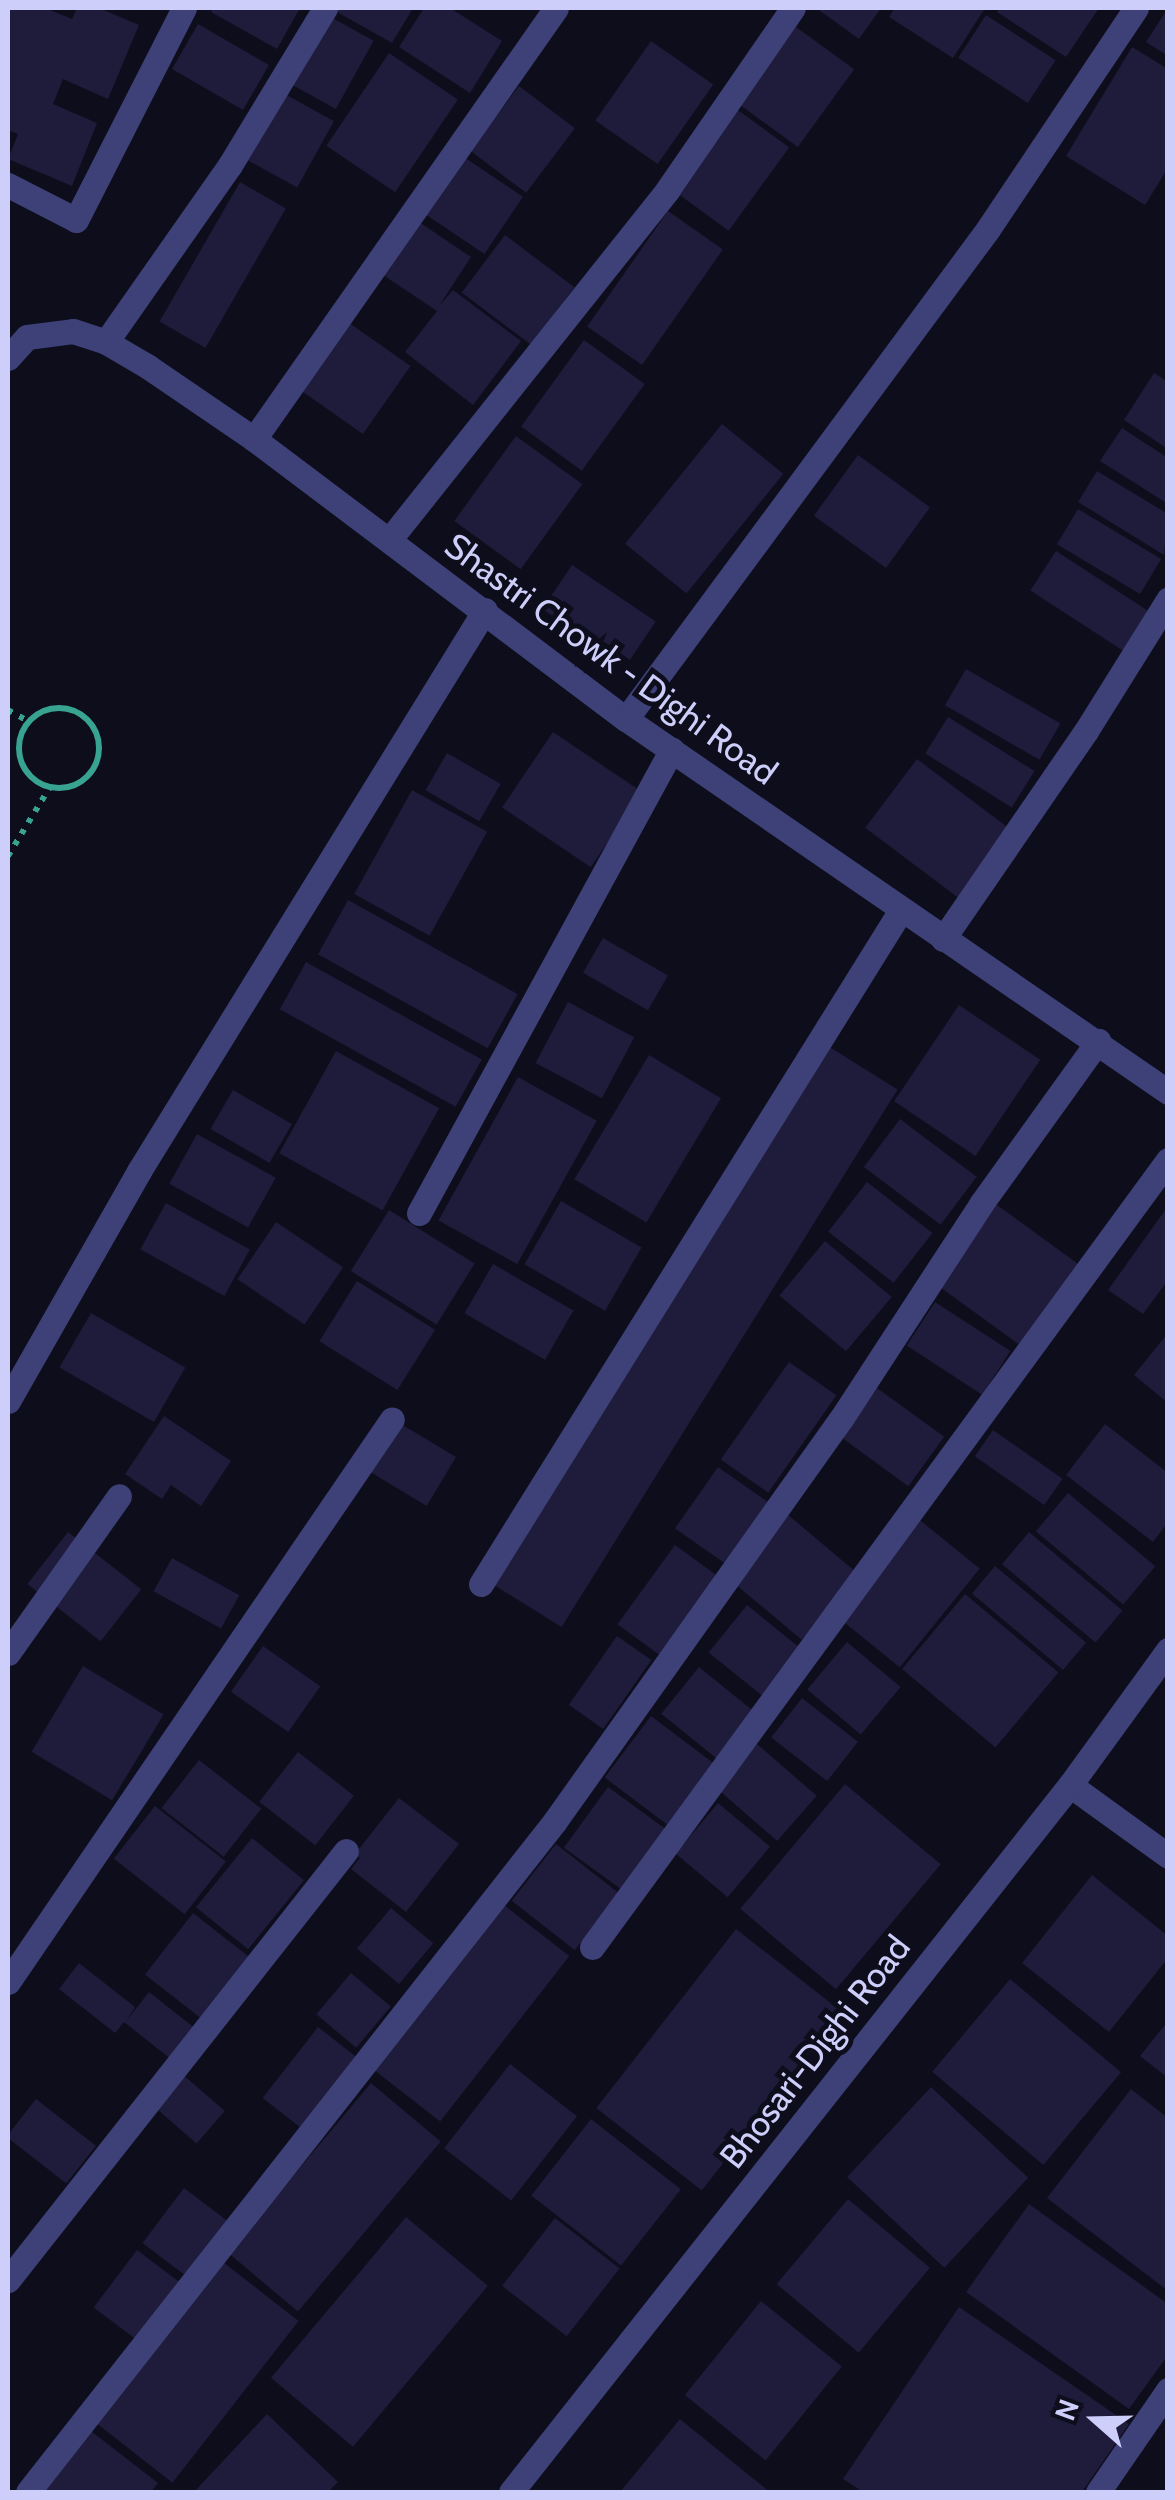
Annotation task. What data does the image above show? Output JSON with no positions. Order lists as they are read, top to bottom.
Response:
{
  "streets": {
    "street": ["Shastri Chowk - Dighi Road", "Bhosari-Dighi Road"]
  },
  "north": "left"
}
